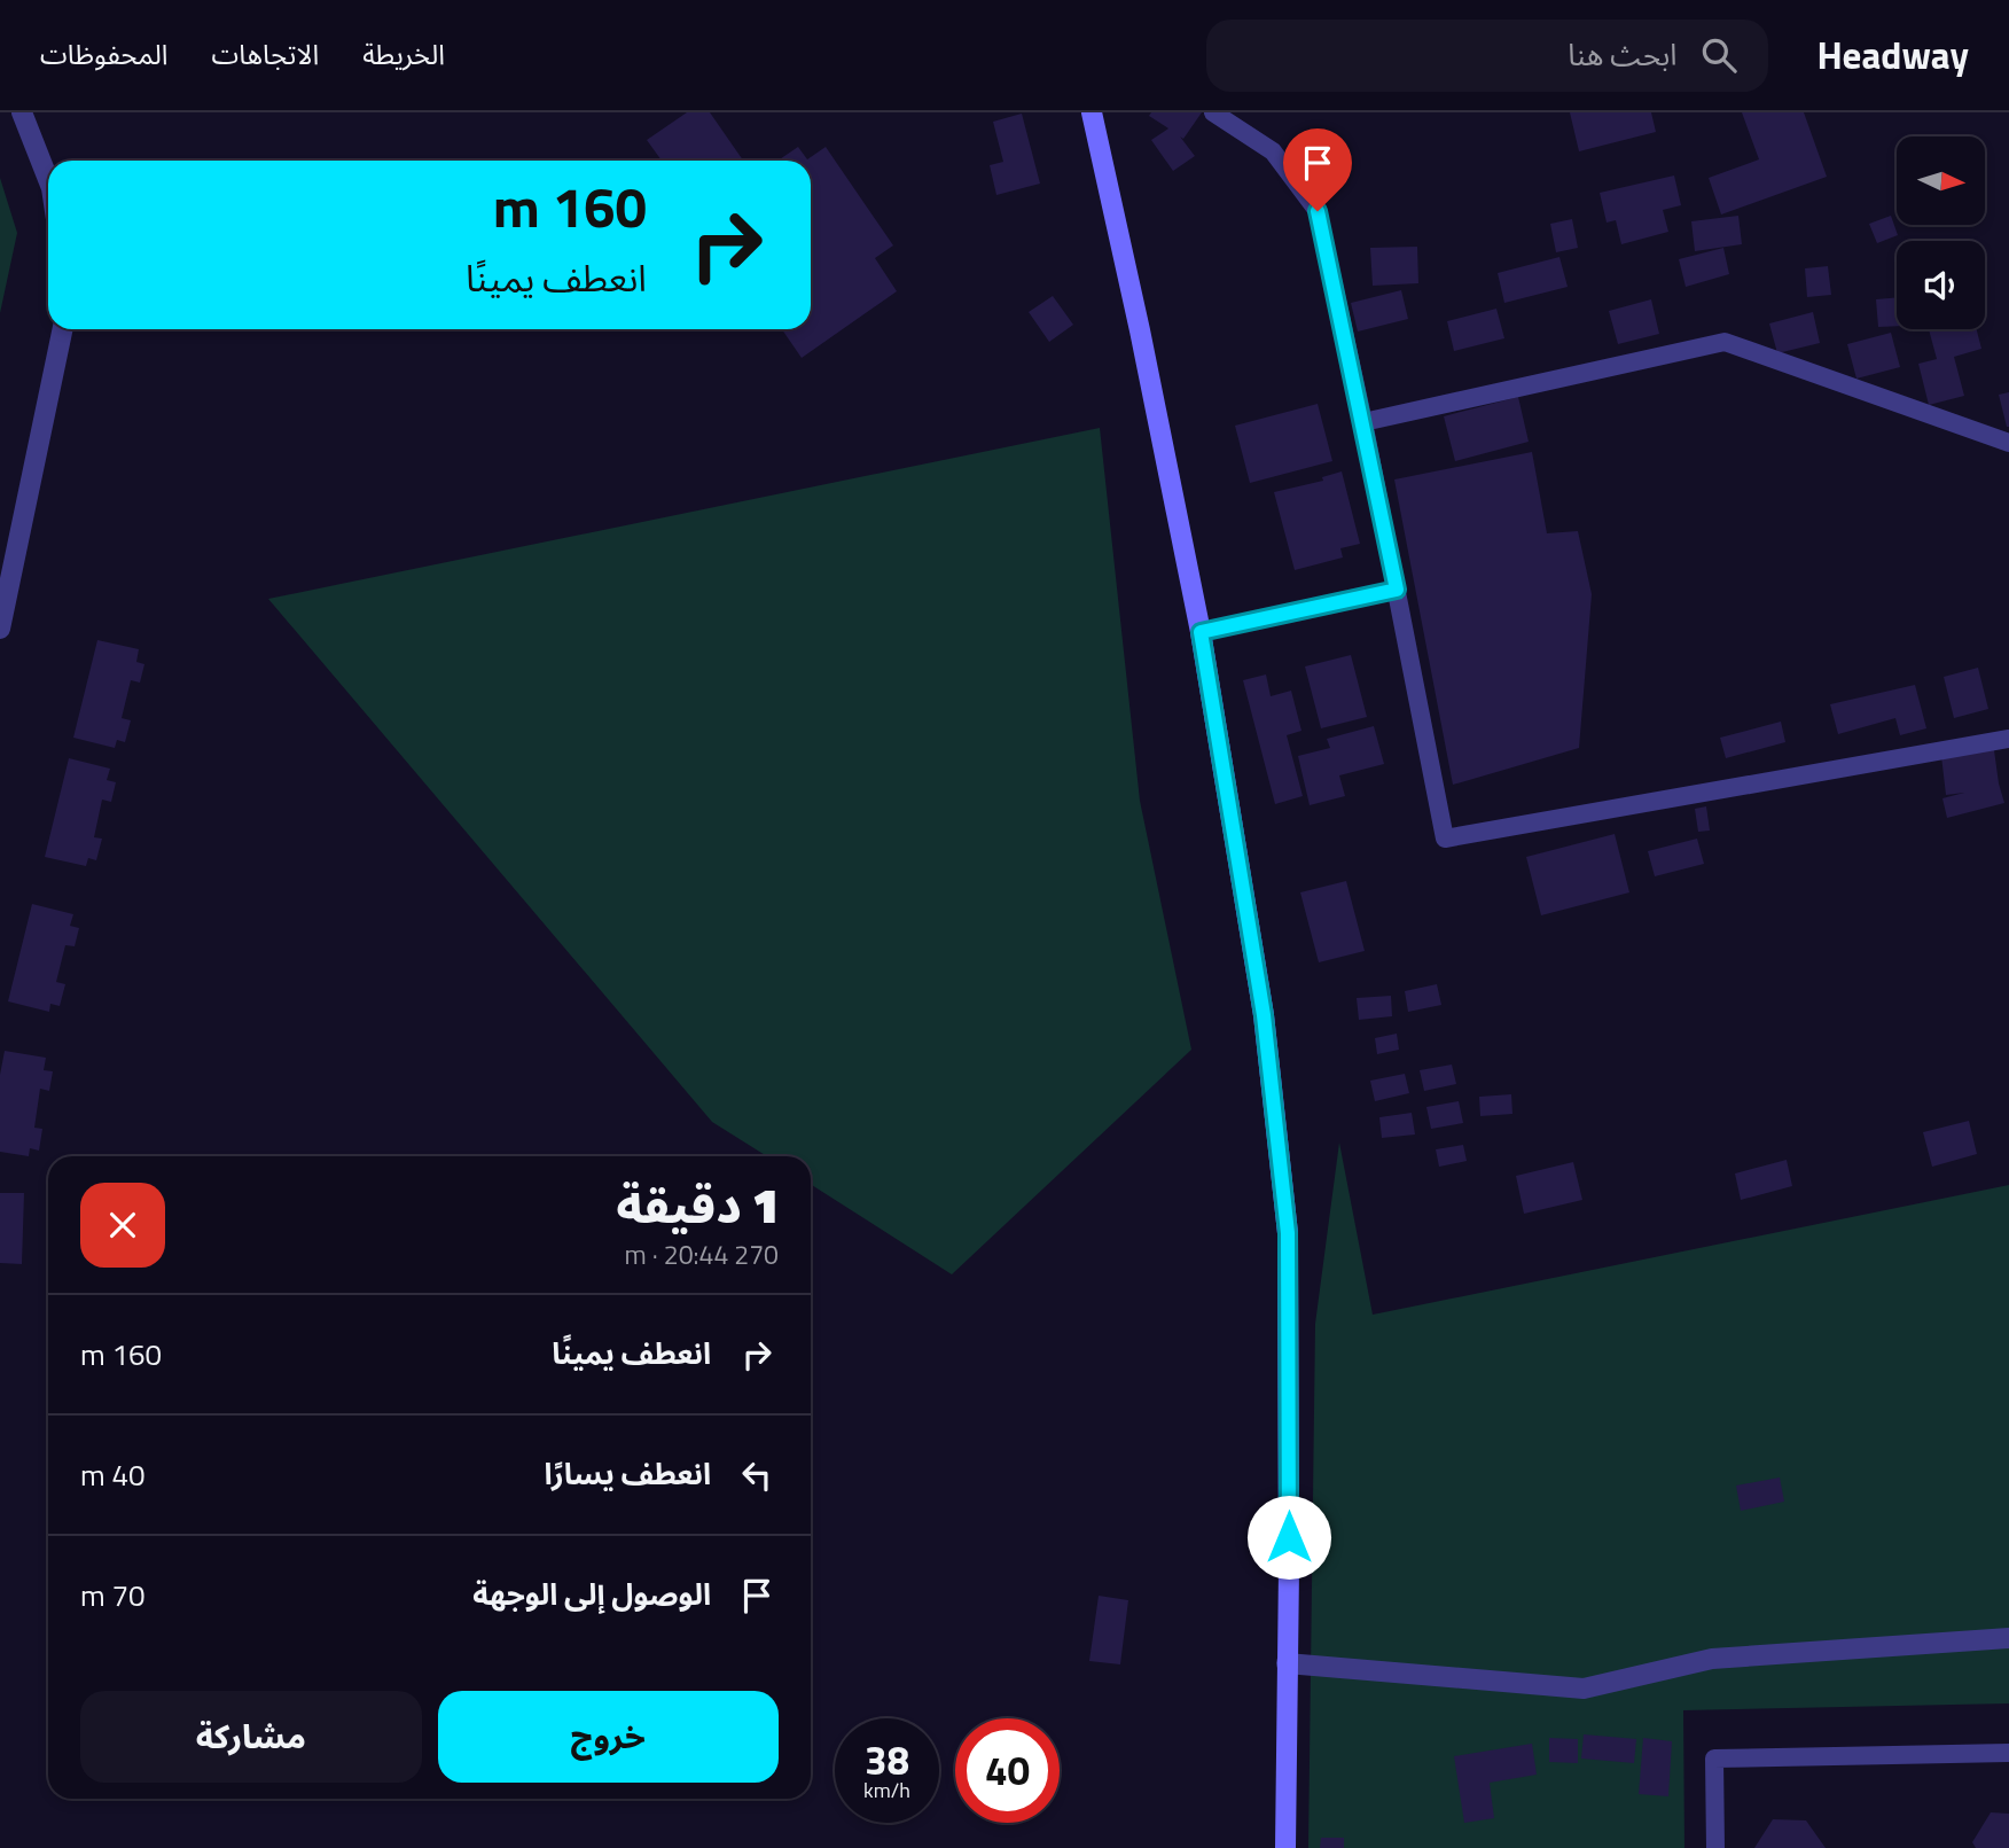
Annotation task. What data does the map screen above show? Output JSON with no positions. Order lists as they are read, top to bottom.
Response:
{
  "north": "right",
  "page": {
    "header": "Headway",
    "search": "ابحث هنا",
    "nav": ["الخريطة", "الاتجاهات", "المحفوظات"],
    "turn": ["160 m", "انعطف يمينًا"],
    "heading": ["1 دقيقة", "270 m · 20:44"],
    "list": [
      {
        "name": "انعطف يمينًا",
        "value": "160 m"
      },
      {
        "name": "انعطف يسارًا",
        "value": "40 m"
      },
      {
        "name": "الوصول إلى الوجهة",
        "value": "70 m"
      }
    ],
    "buttons": ["خروج", "مشاركة"],
    "speed": "38 km/h",
    "limit": "40"
  }
}
